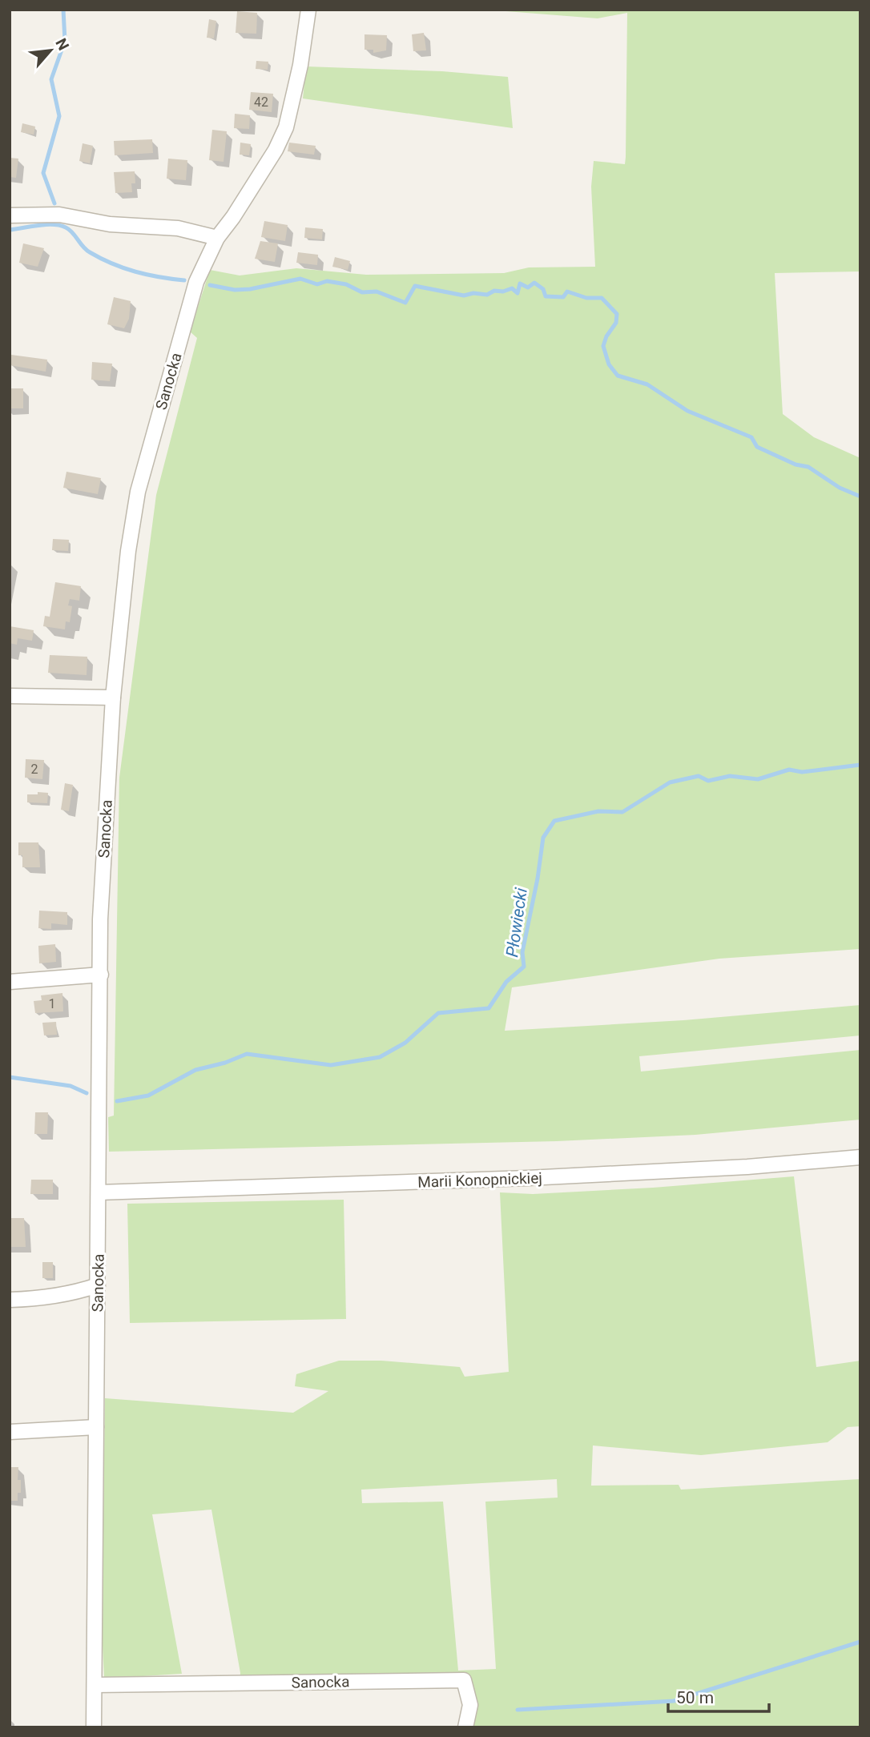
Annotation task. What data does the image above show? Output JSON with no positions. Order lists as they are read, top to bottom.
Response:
{
  "streets": {
    "street": ["Sanocka", "Marii Konopnickiej"]
  },
  "crossings": [
    ["Sanocka", "Marii Konopnickiej"]
  ],
  "water": ["Płowiecki"],
  "house_numbers": ["42", "2", "1"],
  "scale_bar": "50 m",
  "north": "top right"
}
